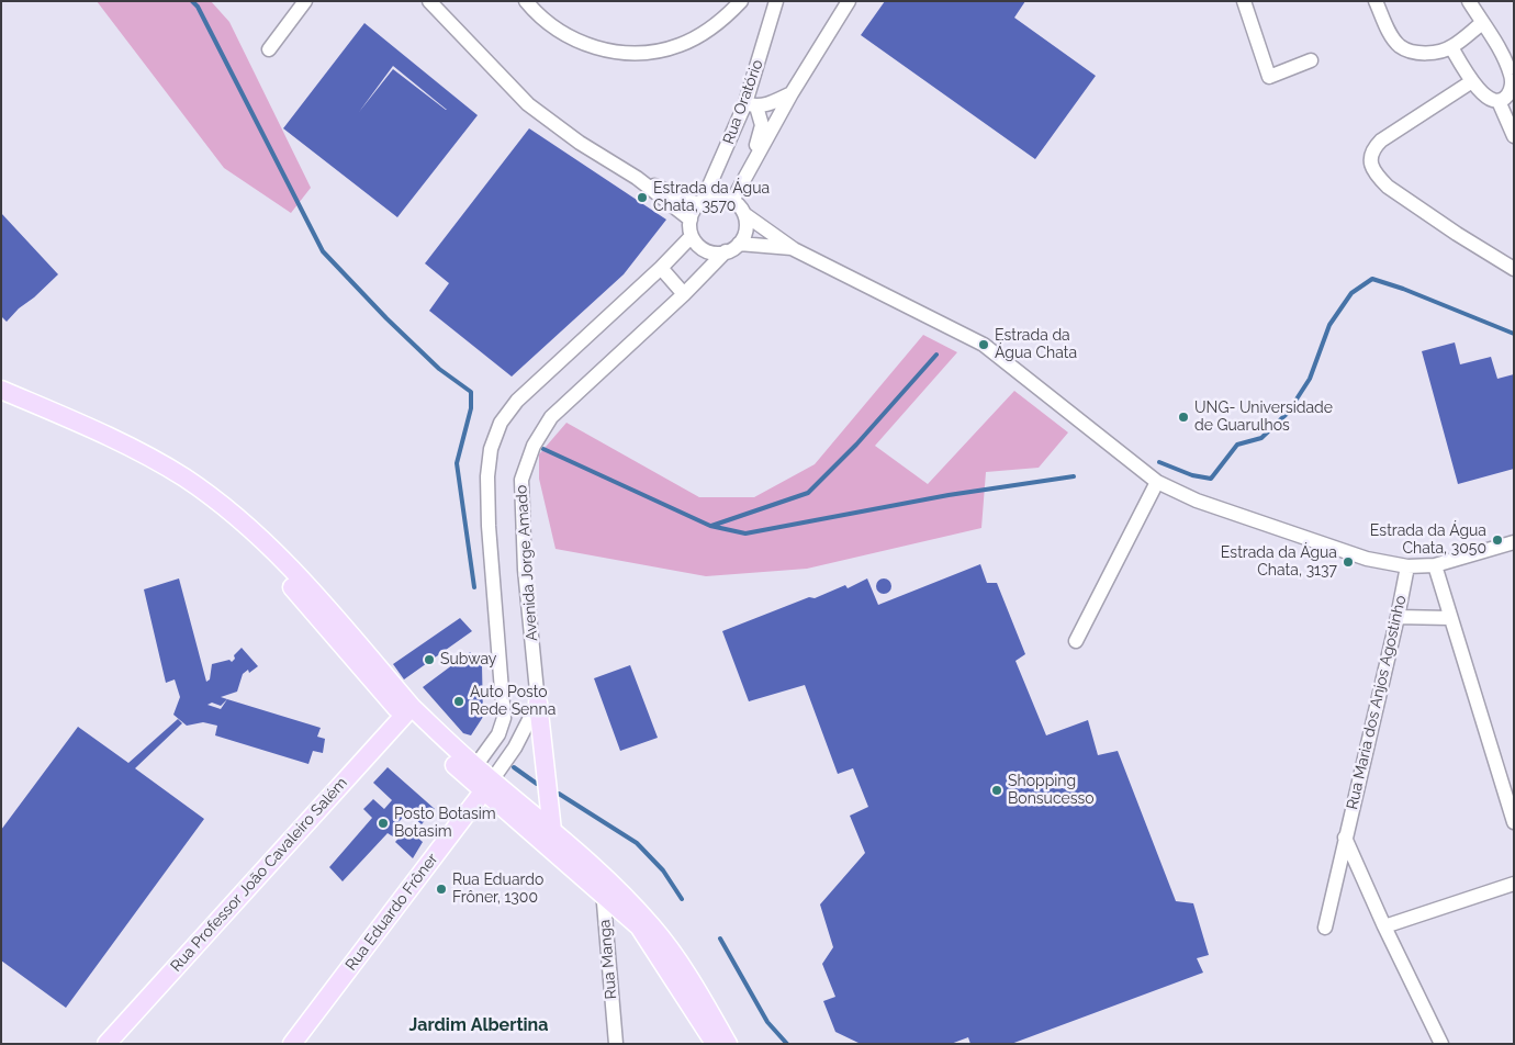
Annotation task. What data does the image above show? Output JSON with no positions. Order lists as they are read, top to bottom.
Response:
{
  "streets": {
    "main road": ["Rua Professor João Cavaleiro Salém", "Rua Eduardo Frôner"],
    "street": [
      "Rua Oratório",
      "Avenida Jorge Amado",
      "Rua Maria dos Anjos Agostinho",
      "Rua Manga"
    ]
  },
  "crossings": [
    ["Rua Oratório", "Avenida Jorge Amado"]
  ],
  "districts": ["Jardim Albertina"],
  "places": [
    "Estrada da Água Chata, 3570",
    "Estrada da Água Chata",
    "UNG- Universidade de Guarulhos",
    "Estrada da Água Chata, 3050",
    "Estrada da Água Chata, 3137",
    "Subway",
    "Auto Posto Rede Senna",
    "Shopping Bonsucesso",
    "Posto Botasim Botasim",
    "Rua Eduardo Frôner, 1300"
  ]
}
